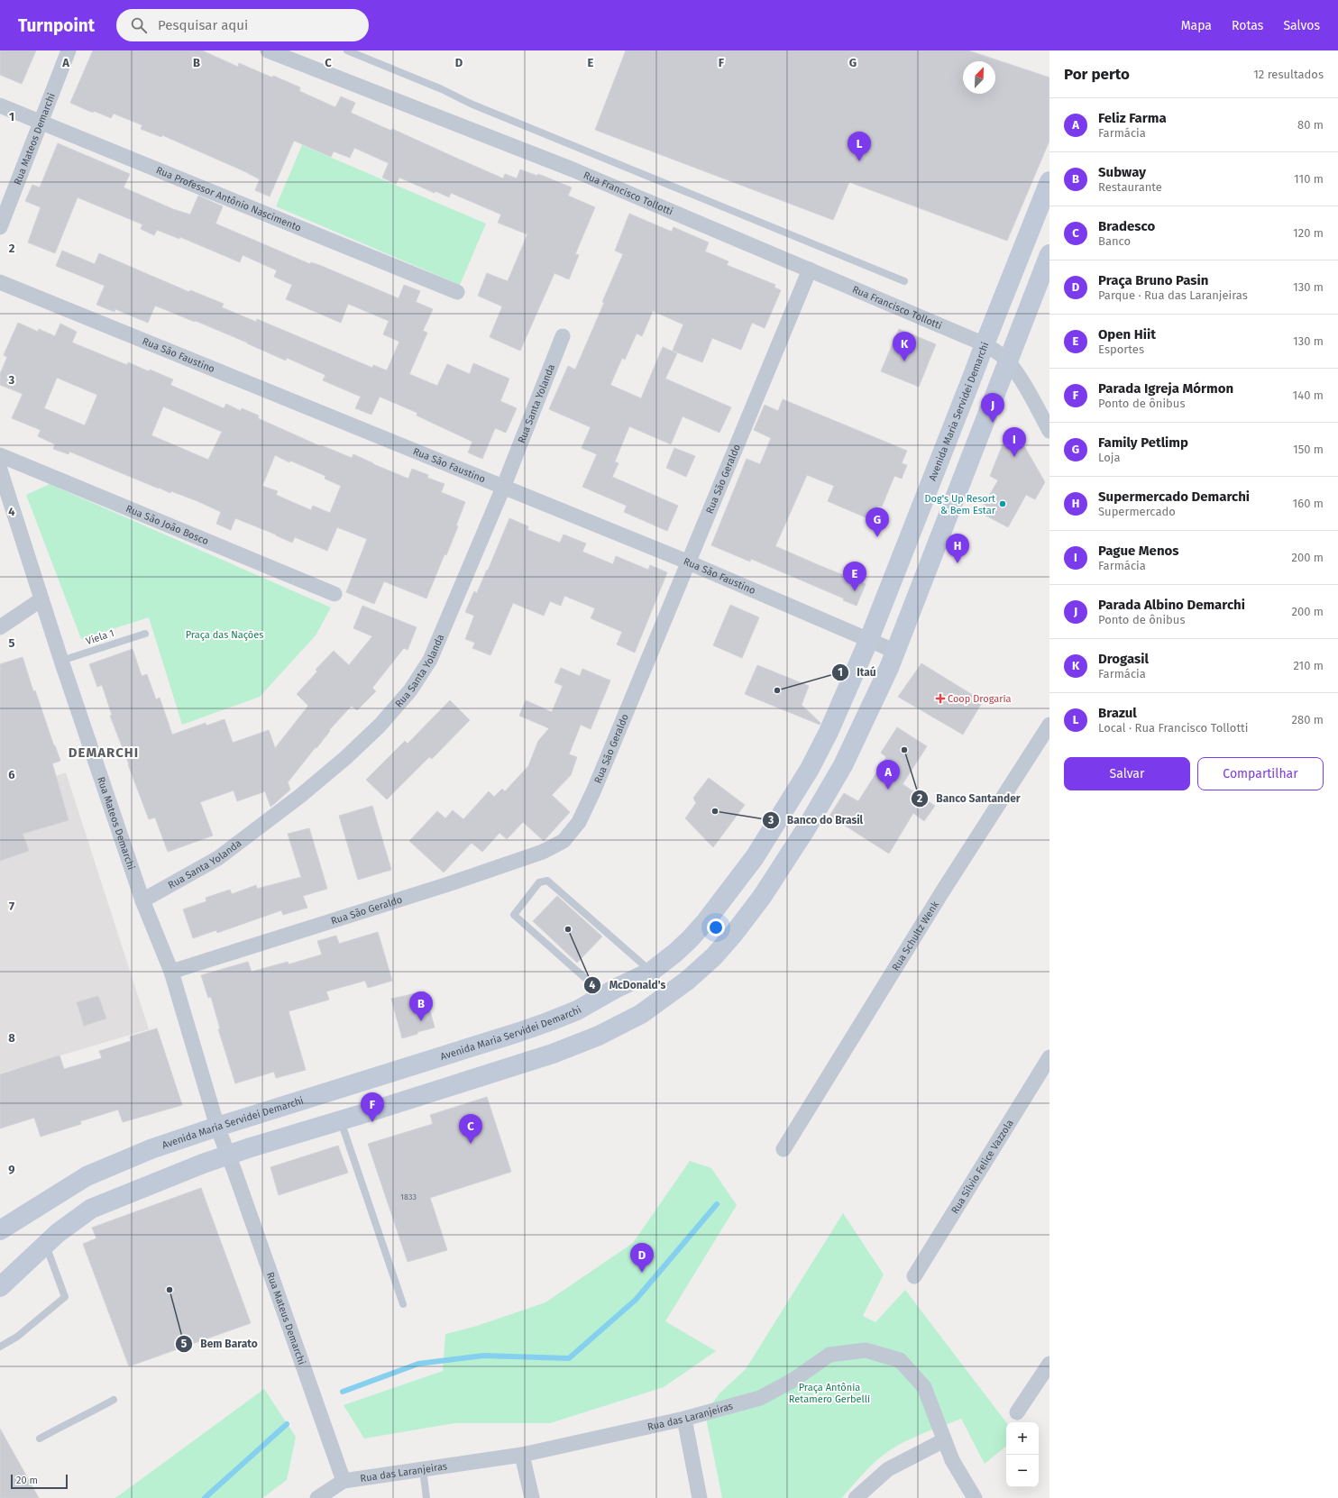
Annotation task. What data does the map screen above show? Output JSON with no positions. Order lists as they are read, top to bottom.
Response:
{
  "streets": {
    "main road": ["Avenida Maria Servidei Demarchi"],
    "street": [
      "Rua Mateos Demarchi",
      "Rua Francisco Tollotti",
      "Rua Professor Antônio Nascimento",
      "Rua São Faustino",
      "Rua Santa Yolanda",
      "Rua São Geraldo",
      "Rua São João Bosco",
      "Rua Schultz Wenk",
      "Rua Sílvio Felice Vazzola",
      "Rua Mateus Demarchi",
      "Rua das Laranjeiras"
    ],
    "lane": ["Viela 1"]
  },
  "crossings": [
    ["Rua Mateos Demarchi", "Rua Professor Antônio Nascimento"],
    ["Rua Mateos Demarchi", "Rua Santa Yolanda"],
    ["Rua Mateos Demarchi", "Avenida Maria Servidei Demarchi"],
    ["Rua Mateos Demarchi", "Rua São Geraldo"],
    ["Rua Mateos Demarchi", "Viela 1"],
    ["Rua Mateos Demarchi", "Rua Mateus Demarchi"],
    ["Rua Francisco Tollotti", "Avenida Maria Servidei Demarchi"],
    ["Rua Francisco Tollotti", "Rua São Geraldo"],
    ["Rua São Faustino", "Rua Santa Yolanda"],
    ["Rua São Faustino", "Avenida Maria Servidei Demarchi"],
    ["Rua São Faustino", "Rua São Geraldo"],
    ["Rua Mateus Demarchi", "Rua das Laranjeiras"]
  ],
  "districts": ["DEMARCHI"],
  "parks": ["Praça das Nações", "Praça Antônia Retamero Gerbelli"],
  "places": {
    "other": [
      "Dog's Up Resort & Bem Estar",
      "Itaú",
      "Banco Santander",
      "Banco do Brasil",
      "McDonald's",
      "Bem Barato"
    ],
    "health": ["Coop Drogaria"]
  },
  "house_numbers": ["1833"],
  "scale_bar": "20 m",
  "north": "top right",
  "page": {
    "header": "Turnpoint",
    "search": "Pesquisar aqui",
    "nav": ["Mapa", "Rotas", "Salvos"],
    "heading": ["Por perto", "12 resultados"],
    "list": [
      {
        "mark": "A",
        "name": "Feliz Farma",
        "note": "Farmácia",
        "value": "80 m"
      },
      {
        "mark": "B",
        "name": "Subway",
        "note": "Restaurante",
        "value": "110 m"
      },
      {
        "mark": "C",
        "name": "Bradesco",
        "note": "Banco",
        "value": "120 m"
      },
      {
        "mark": "D",
        "name": "Praça Bruno Pasin",
        "note": "Parque · Rua das Laranjeiras",
        "value": "130 m"
      },
      {
        "mark": "E",
        "name": "Open Hiit",
        "note": "Esportes",
        "value": "130 m"
      },
      {
        "mark": "F",
        "name": "Parada Igreja Mórmon",
        "note": "Ponto de ônibus",
        "value": "140 m"
      },
      {
        "mark": "G",
        "name": "Family Petlimp",
        "note": "Loja",
        "value": "150 m"
      },
      {
        "mark": "H",
        "name": "Supermercado Demarchi",
        "note": "Supermercado",
        "value": "160 m"
      },
      {
        "mark": "I",
        "name": "Pague Menos",
        "note": "Farmácia",
        "value": "200 m"
      },
      {
        "mark": "J",
        "name": "Parada Albino Demarchi",
        "note": "Ponto de ônibus",
        "value": "200 m"
      },
      {
        "mark": "K",
        "name": "Drogasil",
        "note": "Farmácia",
        "value": "210 m"
      },
      {
        "mark": "L",
        "name": "Brazul",
        "note": "Local · Rua Francisco Tollotti",
        "value": "280 m"
      }
    ],
    "pins": [
      "L",
      "K",
      "J",
      "I",
      "G",
      "H",
      "E",
      "A",
      "B",
      "F",
      "C",
      "D"
    ],
    "buttons": ["Salvar", "Compartilhar"],
    "map_buttons": ["+", "−"],
    "scale": "20 m"
  },
  "grid": {
    "columns": [
      "A",
      "B",
      "C",
      "D",
      "E",
      "F",
      "G"
    ],
    "rows": [
      "1",
      "2",
      "3",
      "4",
      "5",
      "6",
      "7",
      "8",
      "9"
    ]
  }
}
